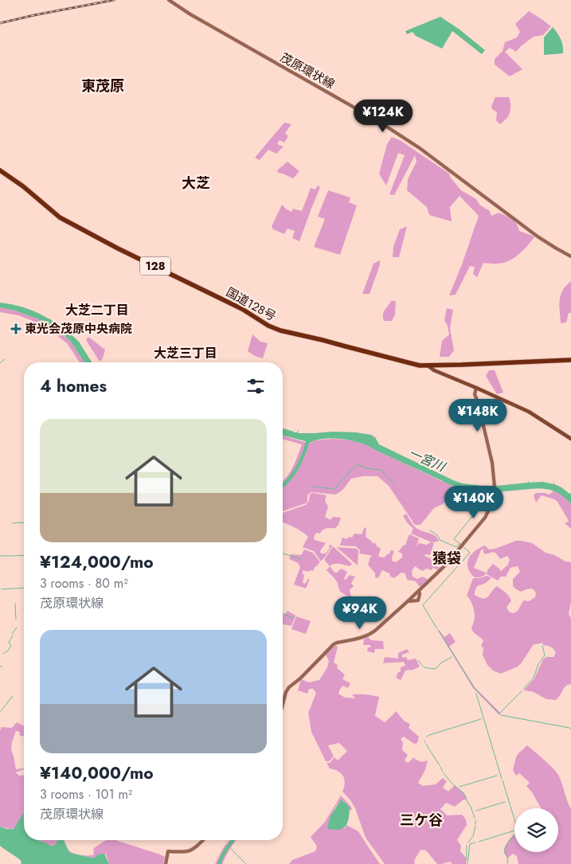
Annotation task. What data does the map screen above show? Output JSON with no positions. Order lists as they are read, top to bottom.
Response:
{
  "streets": {
    "highway": ["128", "国道128号"],
    "main road": ["茂原環状線"]
  },
  "districts": [
    "東茂原",
    "大芝",
    "大芝二丁目",
    "大芝三丁目",
    "猿袋",
    "三ケ谷"
  ],
  "water": ["一宮川"],
  "places": {
    "health": ["東光会茂原中央病院"]
  },
  "page": {
    "price": [
      "¥124K",
      "¥148K",
      "¥140K",
      "¥94K"
    ],
    "heading": "4 homes",
    "list": [
      {
        "name": "¥124,000/mo",
        "note": "3 rooms · 80 m² · 茂原環状線"
      },
      {
        "name": "¥140,000/mo",
        "note": "3 rooms · 101 m² · 茂原環状線"
      }
    ]
  }
}
